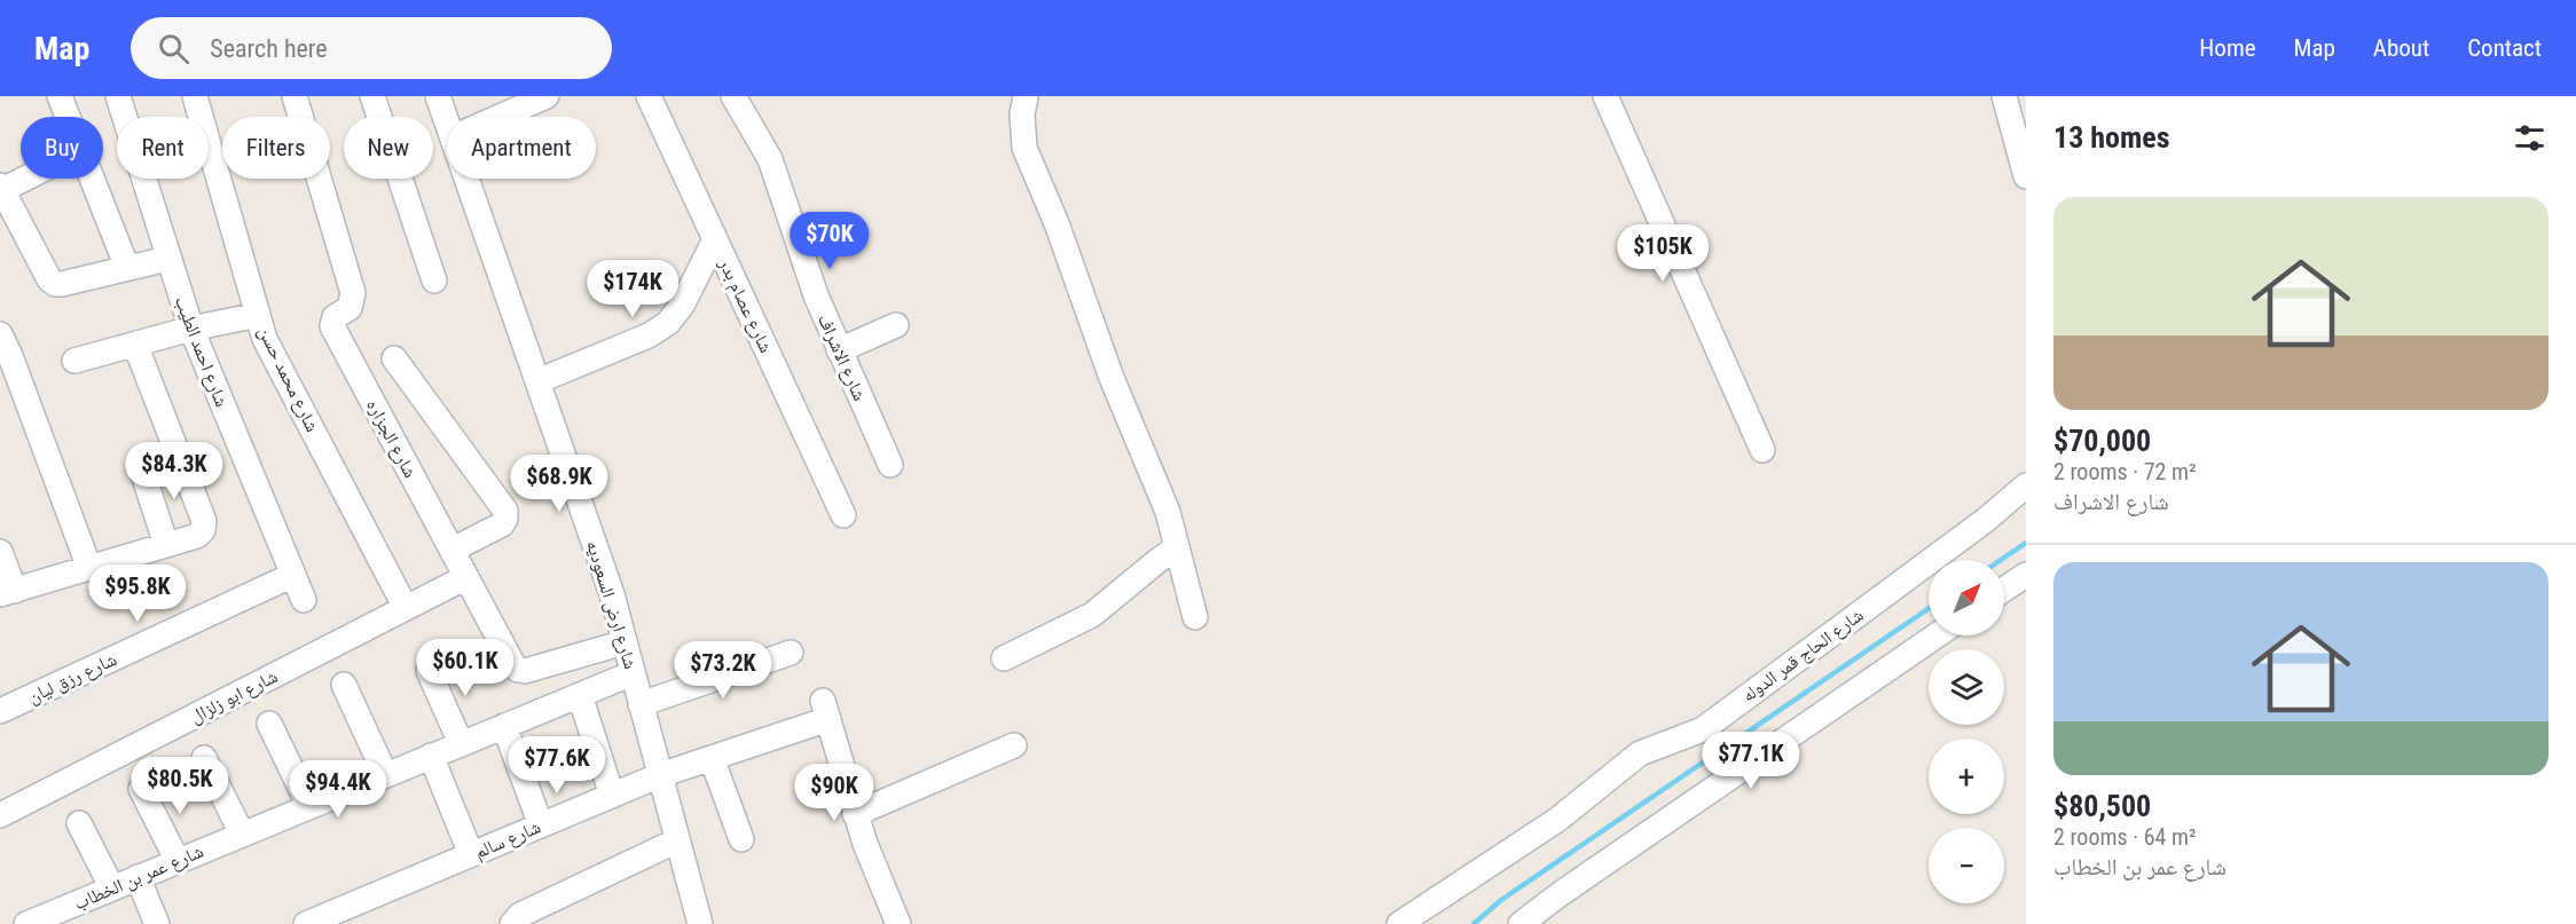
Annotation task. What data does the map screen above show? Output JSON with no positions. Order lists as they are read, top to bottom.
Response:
{
  "streets": {
    "street": [
      "شارع عصام بدر",
      "شارع احمد الطيب",
      "شارع الاشراف",
      "شارع محمد حسن",
      "شارع الجزاره",
      "شارع ارض السعوديه",
      "شارع الحاج قمر الدوله",
      "شارع رزق ليان",
      "شارع ابو زلزال",
      "شارع سالم",
      "شارع عمر بن الخطاب"
    ]
  },
  "crossings": [
    ["شارع احمد الطيب", "شارع رزق ليان"],
    ["شارع محمد حسن", "شارع ابو زلزال"],
    ["شارع الجزاره", "شارع ارض السعوديه"],
    ["شارع الجزاره", "شارع ابو زلزال"],
    ["شارع ارض السعوديه", "شارع سالم"],
    ["شارع ارض السعوديه", "شارع عمر بن الخطاب"]
  ],
  "north": "top right",
  "page": {
    "header": "Map",
    "search": "Search here",
    "nav": [
      "Home",
      "Map",
      "About",
      "Contact"
    ],
    "heading": "13 homes",
    "chip": [
      "Buy",
      "Rent",
      "Filters",
      "New",
      "Apartment"
    ],
    "list": [
      {
        "name": "$70,000",
        "note": "2 rooms · 72 m² · شارع الاشراف"
      },
      {
        "name": "$80,500",
        "note": "2 rooms · 64 m² · شارع عمر بن الخطاب"
      }
    ],
    "price": [
      "$70K",
      "$105K",
      "$174K",
      "$84.3K",
      "$68.9K",
      "$95.8K",
      "$60.1K",
      "$73.2K",
      "$77.1K",
      "$77.6K",
      "$80.5K",
      "$94.4K",
      "$90K"
    ],
    "map_buttons": ["+", "−"]
  }
}
